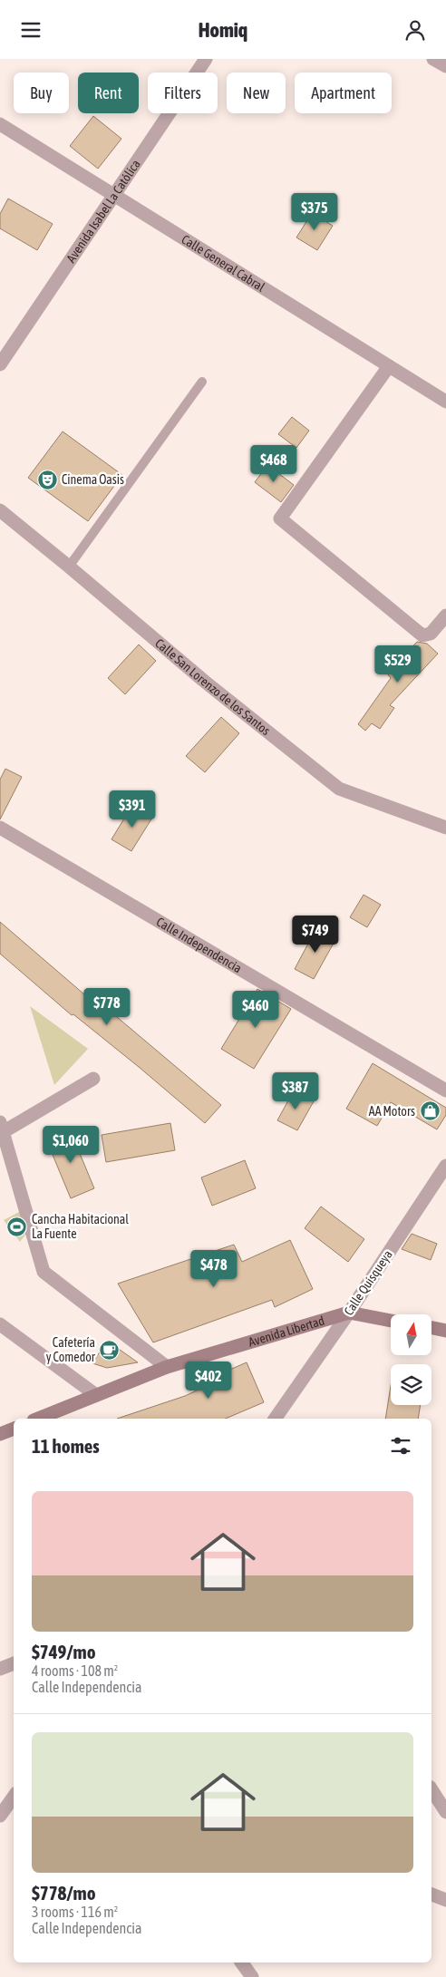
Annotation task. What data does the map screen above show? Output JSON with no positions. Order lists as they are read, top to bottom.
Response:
{
  "streets": {
    "main road": ["Avenida Libertad"],
    "street": [
      "Avenida Isabel La Católica",
      "Calle General Cabral",
      "Calle San Lorenzo de los Santos",
      "Calle Independencia",
      "Calle Quisqueya"
    ]
  },
  "crossings": [
    ["Avenida Isabel La Católica", "Calle General Cabral"],
    ["Calle Quisqueya", "Avenida Libertad"]
  ],
  "places": {
    "theatre": ["Cinema Oasis"],
    "shop": ["AA Motors"],
    "sports": ["Cancha Habitacional La Fuente"],
    "cafe": ["Cafetería y Comedor"]
  },
  "north": "top",
  "page": {
    "header": "Homiq",
    "chip": [
      "Buy",
      "Rent",
      "Filters",
      "New",
      "Apartment"
    ],
    "price": [
      "$375",
      "$468",
      "$529",
      "$391",
      "$749",
      "$778",
      "$460",
      "$387",
      "$1,060",
      "$478",
      "$402"
    ],
    "heading": "11 homes",
    "list": [
      {
        "name": "$749/mo",
        "note": "4 rooms · 108 m² · Calle Independencia"
      },
      {
        "name": "$778/mo",
        "note": "3 rooms · 116 m² · Calle Independencia"
      }
    ]
  }
}
